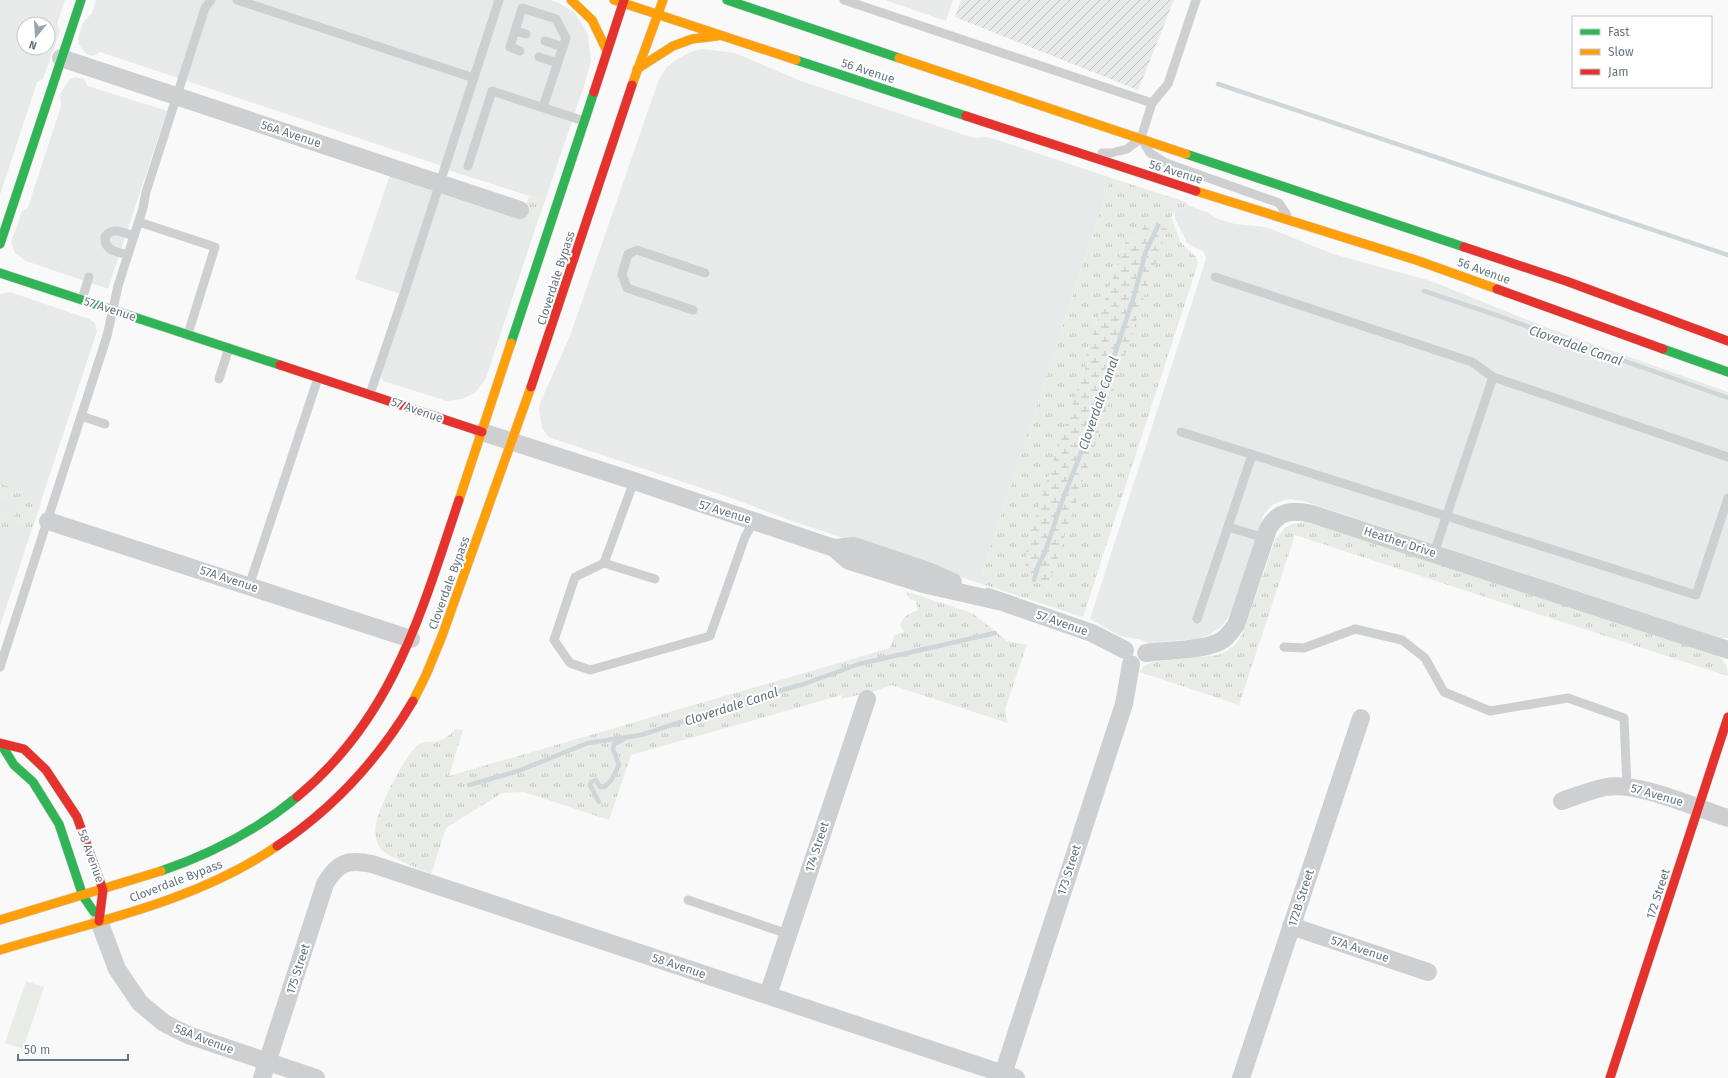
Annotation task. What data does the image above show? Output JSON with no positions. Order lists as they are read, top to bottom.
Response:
{
  "streets": {
    "main road": [
      "56 Avenue",
      "Cloverdale Bypass",
      "57 Avenue",
      "58 Avenue",
      "172 Street"
    ],
    "street": [
      "56A Avenue",
      "Heather Drive",
      "57A Avenue",
      "174 Street",
      "173 Street",
      "172B Street",
      "175 Street",
      "58A Avenue"
    ]
  },
  "crossings": [
    ["56 Avenue", "Cloverdale Bypass"],
    ["Cloverdale Bypass", "57 Avenue"],
    ["Cloverdale Bypass", "57A Avenue"],
    ["Cloverdale Bypass", "58 Avenue"],
    ["Cloverdale Bypass", "58A Avenue"],
    ["57 Avenue", "Heather Drive"],
    ["57 Avenue", "173 Street"],
    ["57 Avenue", "172 Street"],
    ["Heather Drive", "173 Street"],
    ["57A Avenue", "172B Street"],
    ["174 Street", "58 Avenue"],
    ["58 Avenue", "173 Street"],
    ["58 Avenue", "175 Street"],
    ["58 Avenue", "58A Avenue"],
    ["175 Street", "58A Avenue"]
  ],
  "water": ["Cloverdale Canal"],
  "legend": ["Fast", "Slow", "Jam"],
  "scale_bar": "50 m",
  "north": "bottom"
}
